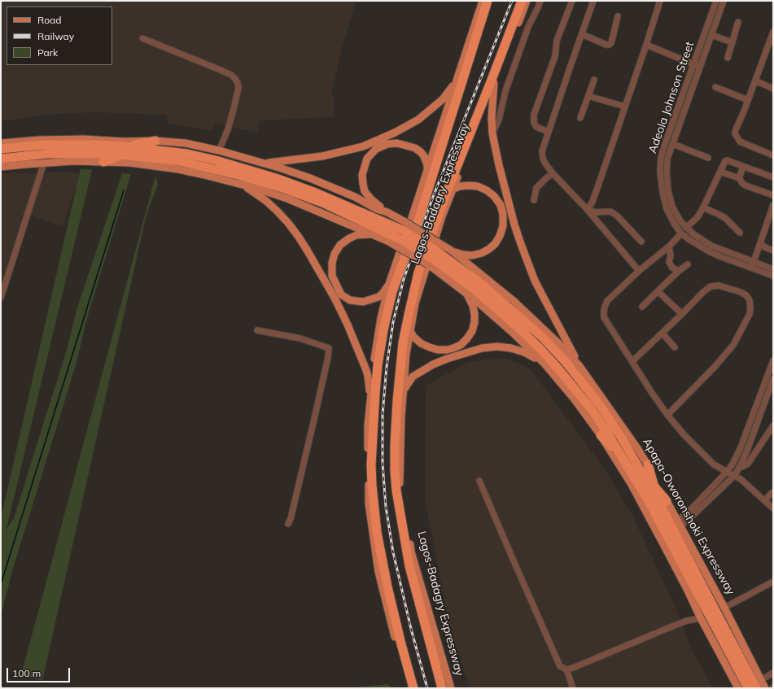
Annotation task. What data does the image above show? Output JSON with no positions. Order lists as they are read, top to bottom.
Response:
{
  "streets": {
    "highway": ["Lagos-Badagry Expressway", "Apapa-Oworonshoki Expressway"],
    "street": ["Adeola Johnson Street"]
  },
  "legend": ["Road", "Railway", "Park"],
  "scale_bar": "100 m"
}
